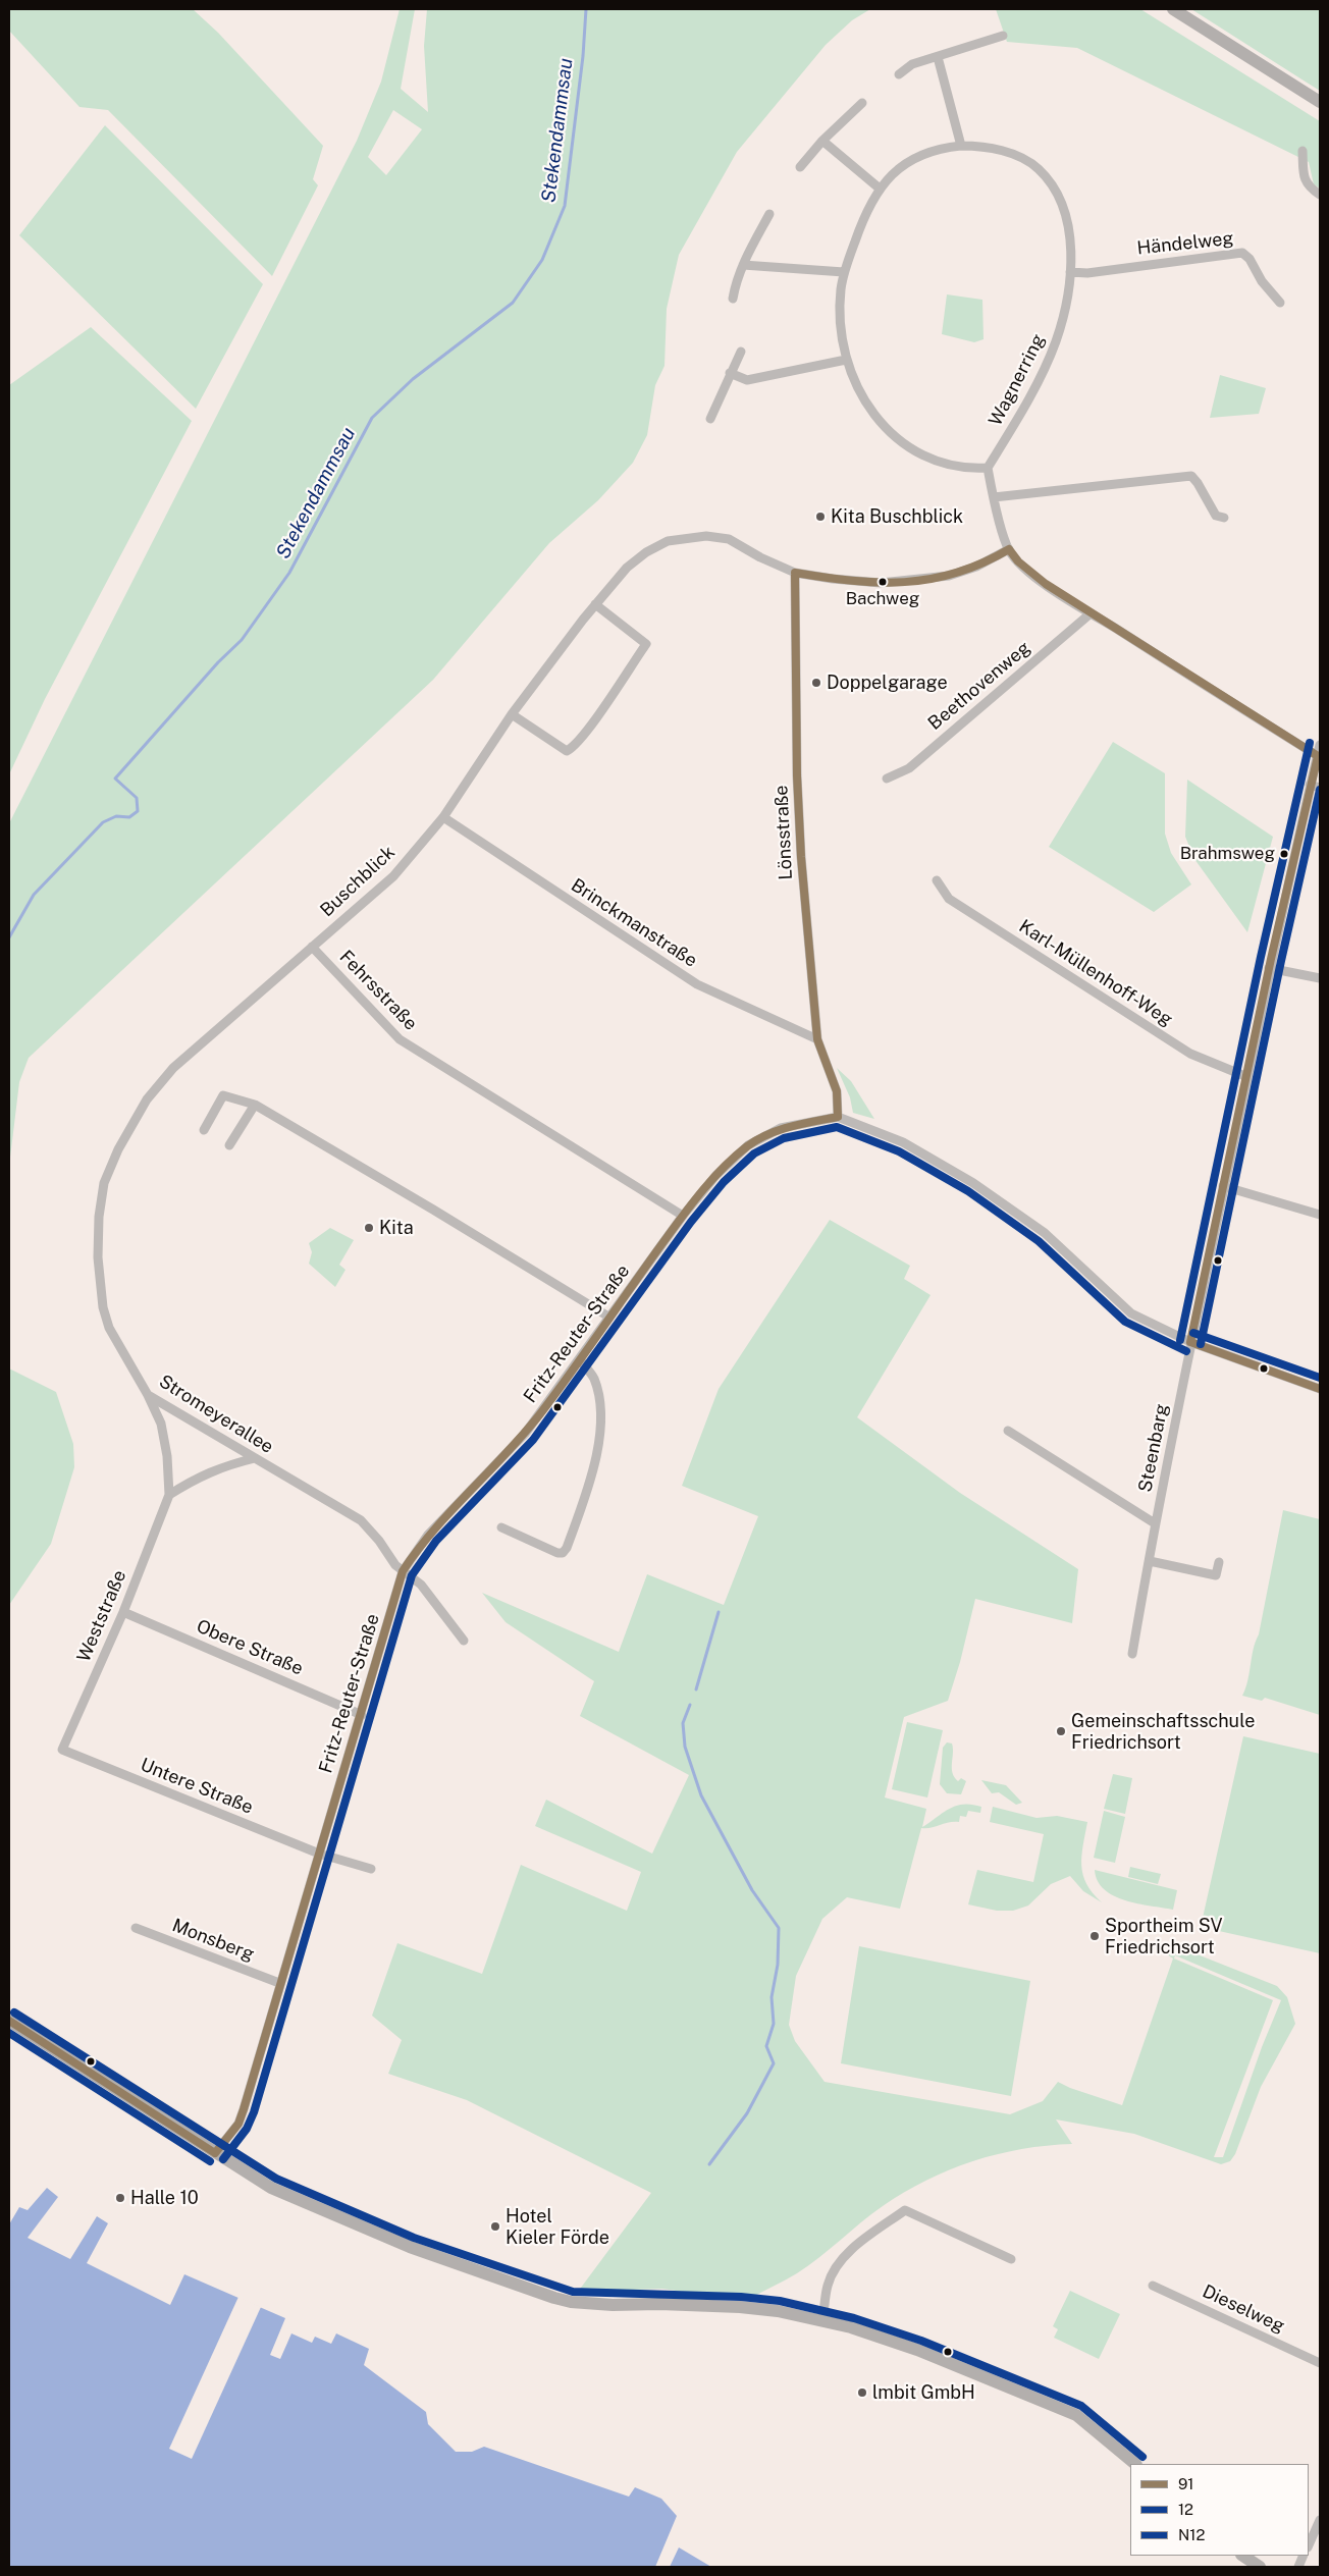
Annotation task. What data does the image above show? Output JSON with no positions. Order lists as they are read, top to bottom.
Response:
{
  "streets": {
    "street": [
      "Händelweg",
      "Wagnerring",
      "Beethovenweg",
      "Lönsstraße",
      "Buschblick",
      "Brinckmanstraße",
      "Karl-Müllenhoff-Weg",
      "Fehrsstraße",
      "Fritz-Reuter-Straße",
      "Stromeyerallee",
      "Steenbarg",
      "Weststraße",
      "Obere Straße",
      "Untere Straße",
      "Monsberg",
      "Dieselweg"
    ]
  },
  "crossings": [
    ["Händelweg", "Wagnerring"],
    ["Lönsstraße", "Buschblick"],
    ["Lönsstraße", "Brinckmanstraße"],
    ["Lönsstraße", "Fritz-Reuter-Straße"],
    ["Buschblick", "Brinckmanstraße"],
    ["Buschblick", "Fehrsstraße"],
    ["Buschblick", "Stromeyerallee"],
    ["Karl-Müllenhoff-Weg", "Steenbarg"],
    ["Fehrsstraße", "Fritz-Reuter-Straße"],
    ["Fritz-Reuter-Straße", "Stromeyerallee"],
    ["Fritz-Reuter-Straße", "Obere Straße"],
    ["Fritz-Reuter-Straße", "Untere Straße"],
    ["Fritz-Reuter-Straße", "Monsberg"],
    ["Stromeyerallee", "Weststraße"],
    ["Weststraße", "Obere Straße"],
    ["Weststraße", "Untere Straße"]
  ],
  "water": ["Stekendammsau"],
  "places": [
    "Kita Buschblick",
    "Bachweg",
    "Doppelgarage",
    "Brahmsweg",
    "Kita",
    "Gemeinschaftsschule Friedrichsort",
    "Sportheim SV Friedrichsort",
    "Halle 10",
    "Hotel Kieler Förde",
    "lmbit GmbH"
  ],
  "lines": ["transit line 91", "transit line N12", "transit line 12"],
  "legend": ["91", "12", "N12"]
}
